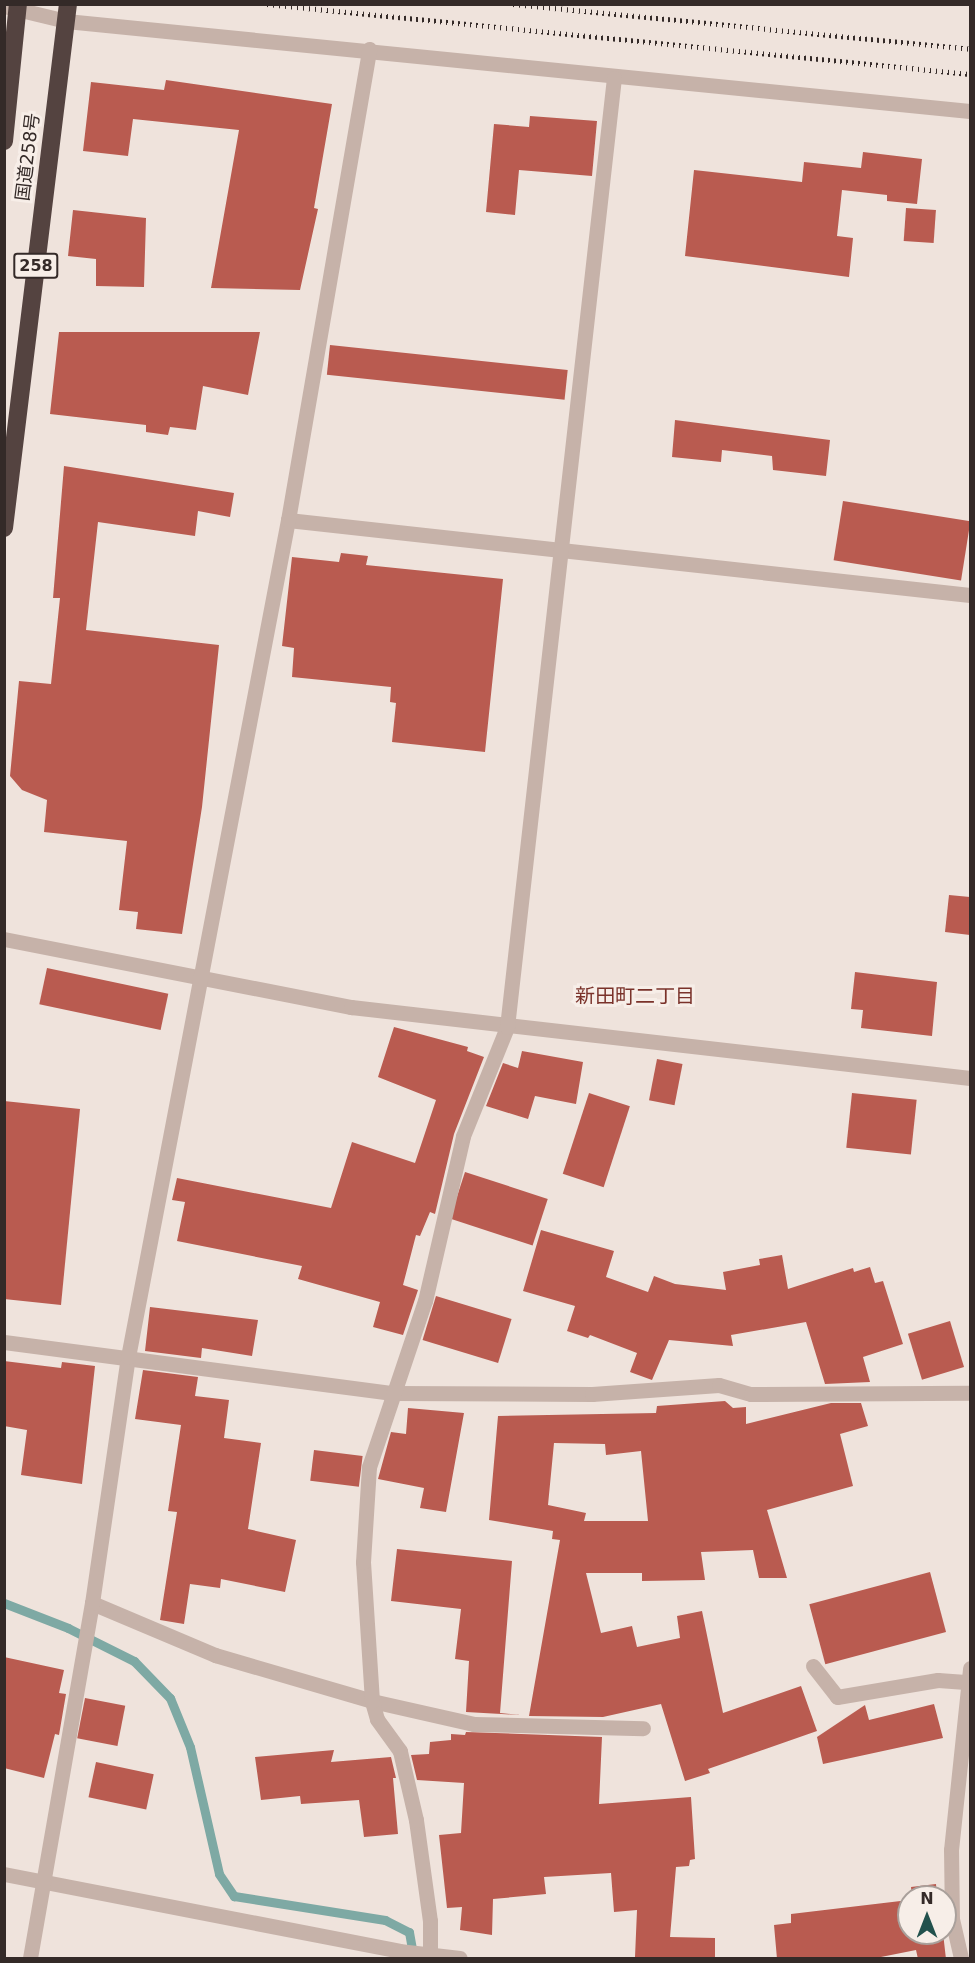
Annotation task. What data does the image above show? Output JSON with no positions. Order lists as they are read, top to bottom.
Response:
{
  "streets": {
    "highway": ["国道258号", "258"]
  },
  "districts": ["新田町二丁目"],
  "north": "top"
}
